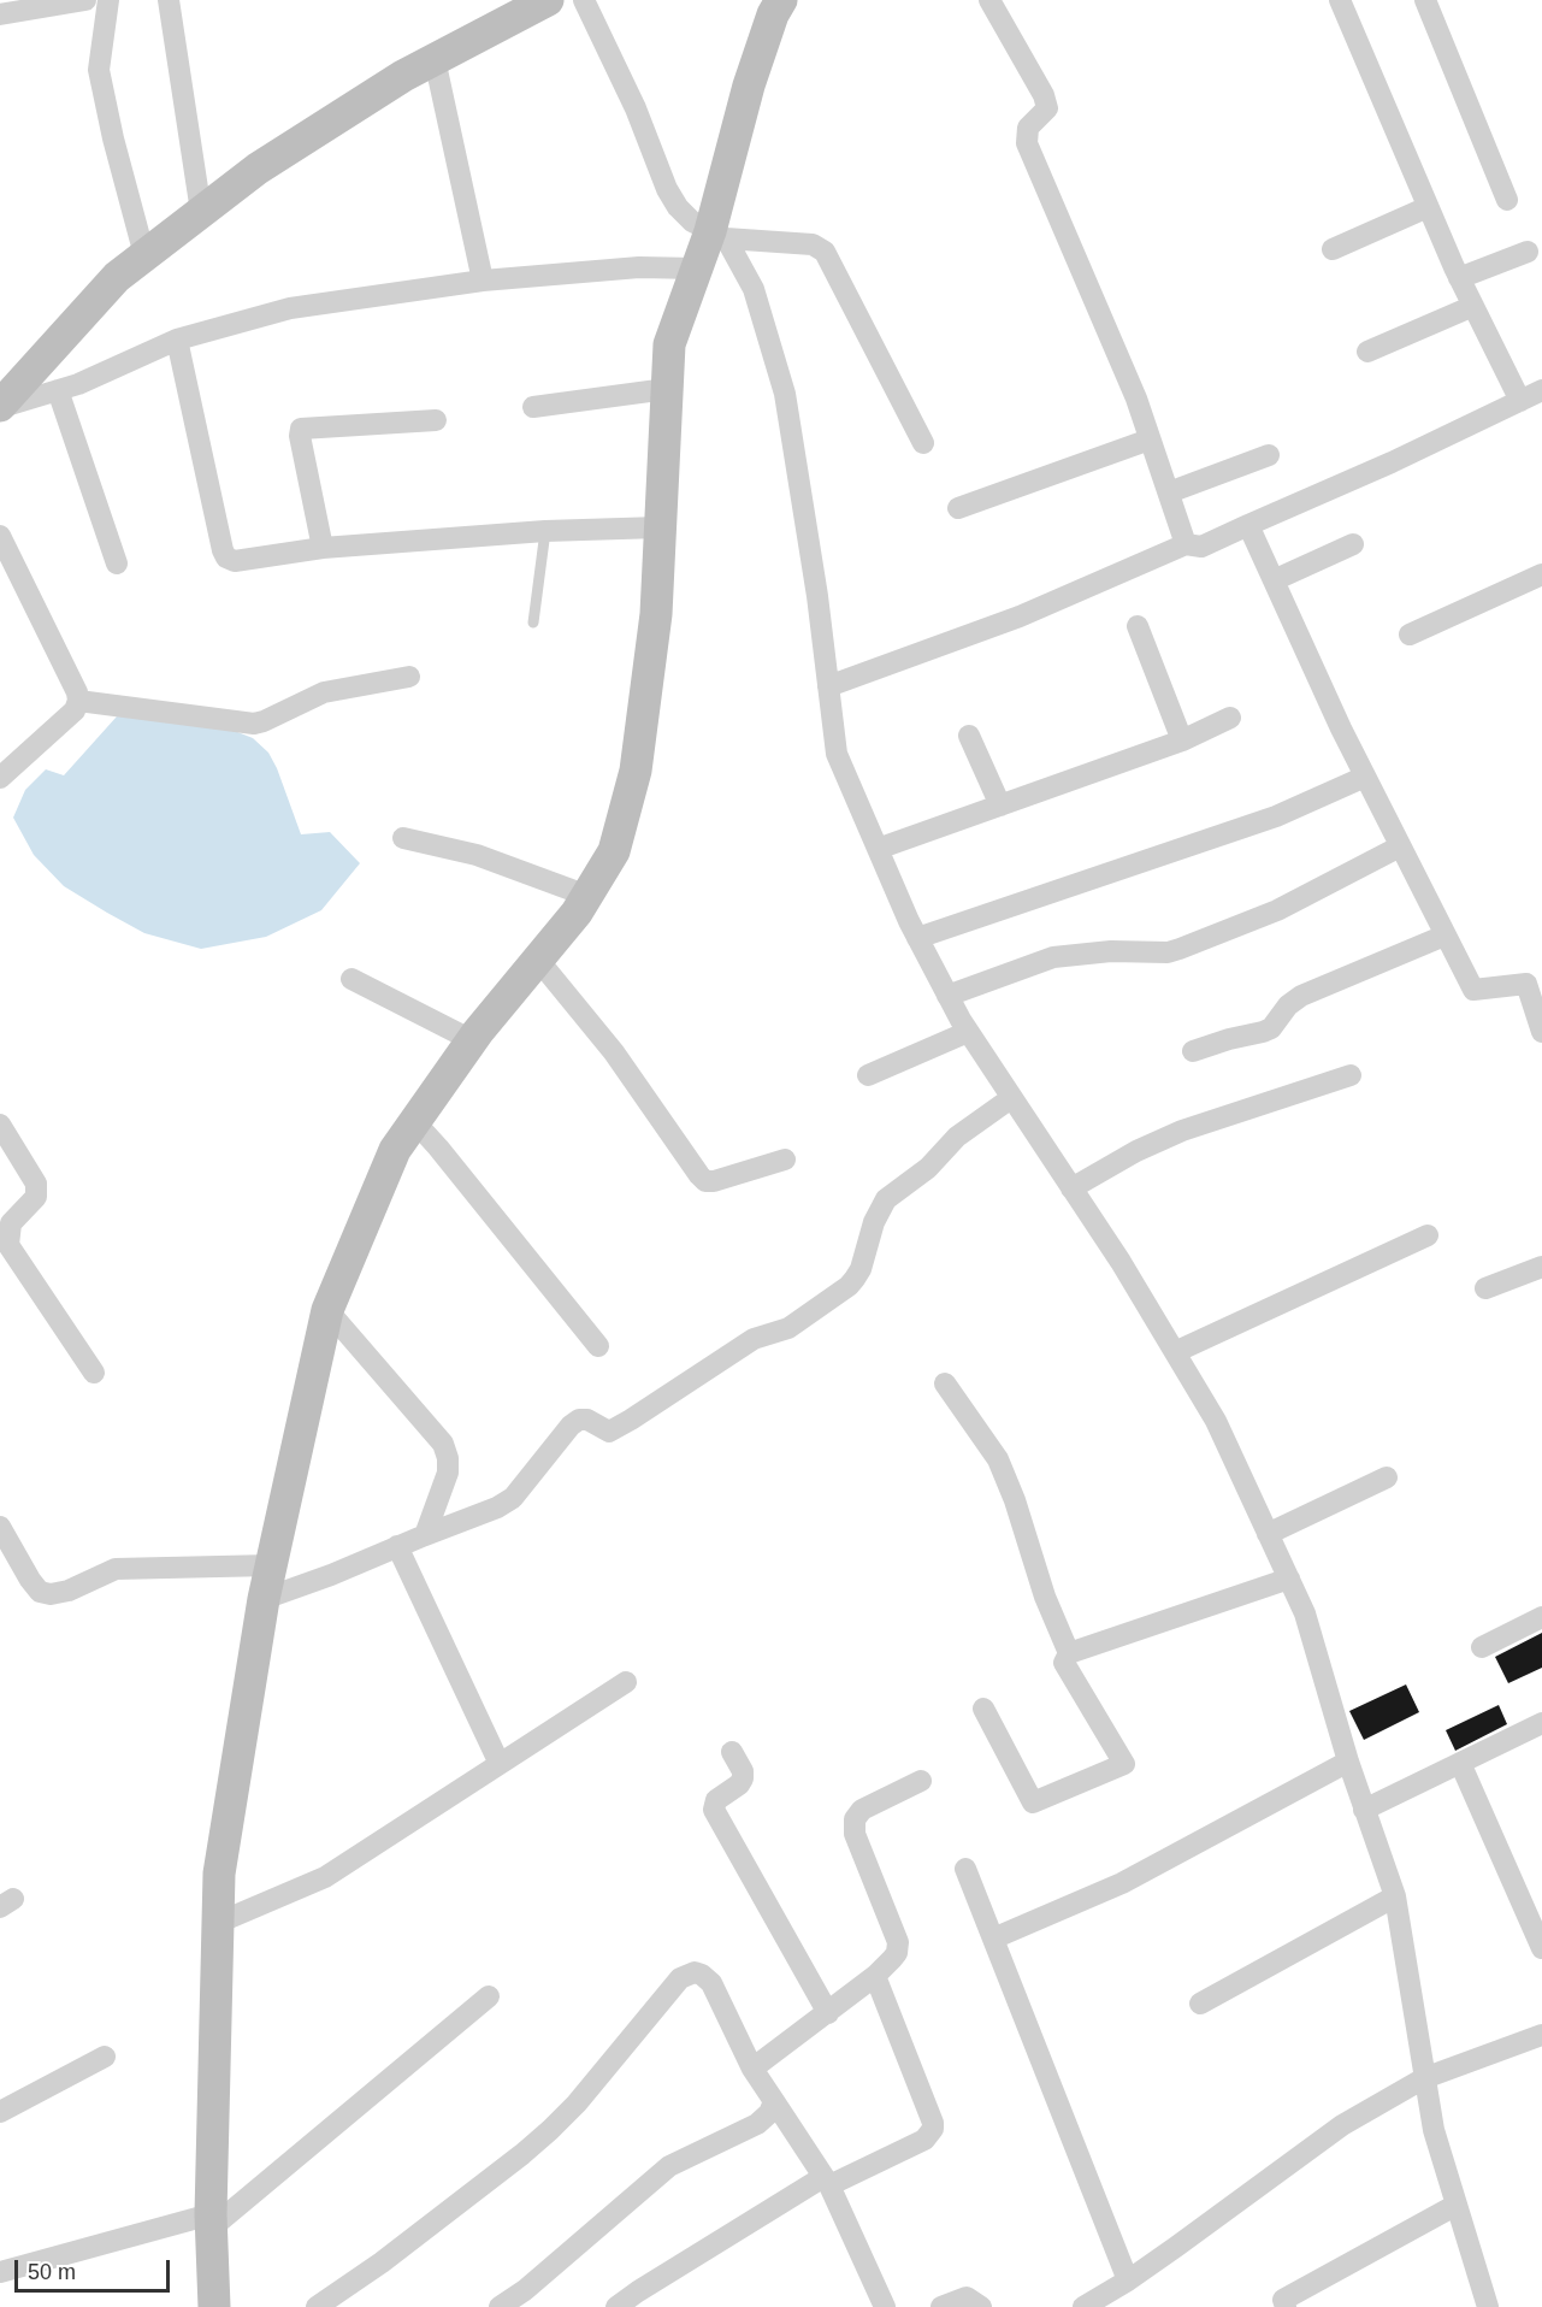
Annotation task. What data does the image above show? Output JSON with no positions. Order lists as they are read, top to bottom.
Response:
{
  "scale_bar": "50 m"
}
